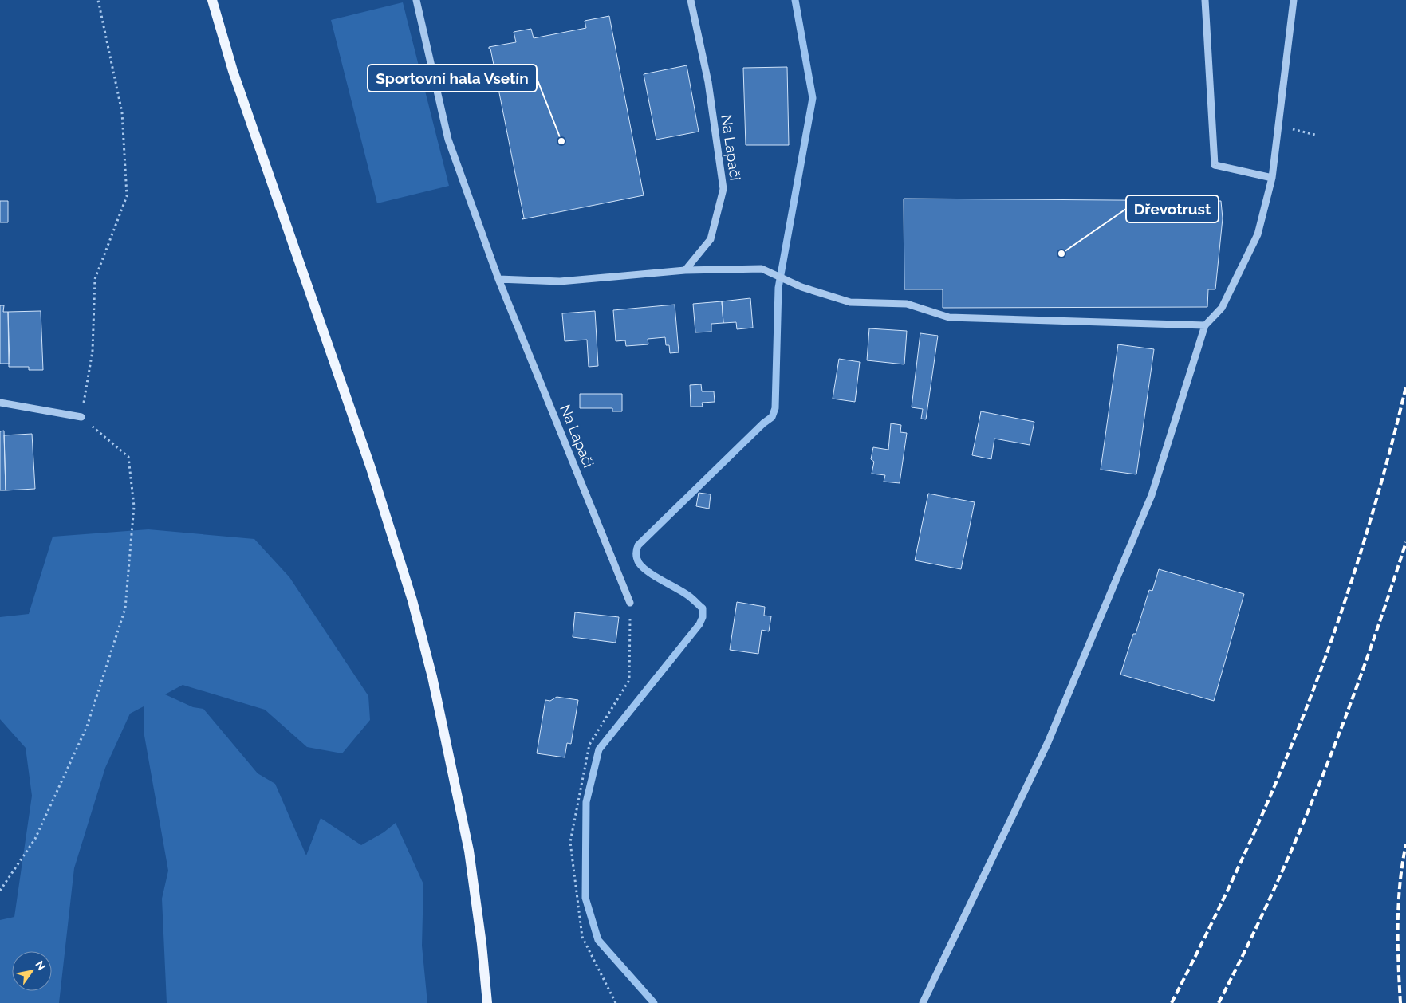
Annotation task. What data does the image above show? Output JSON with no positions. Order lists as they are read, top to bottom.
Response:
{
  "streets": {
    "street": ["Na Lapači"]
  },
  "places": ["Sportovní hala Vsetín", "Dřevotrust"],
  "north": "top right"
}
